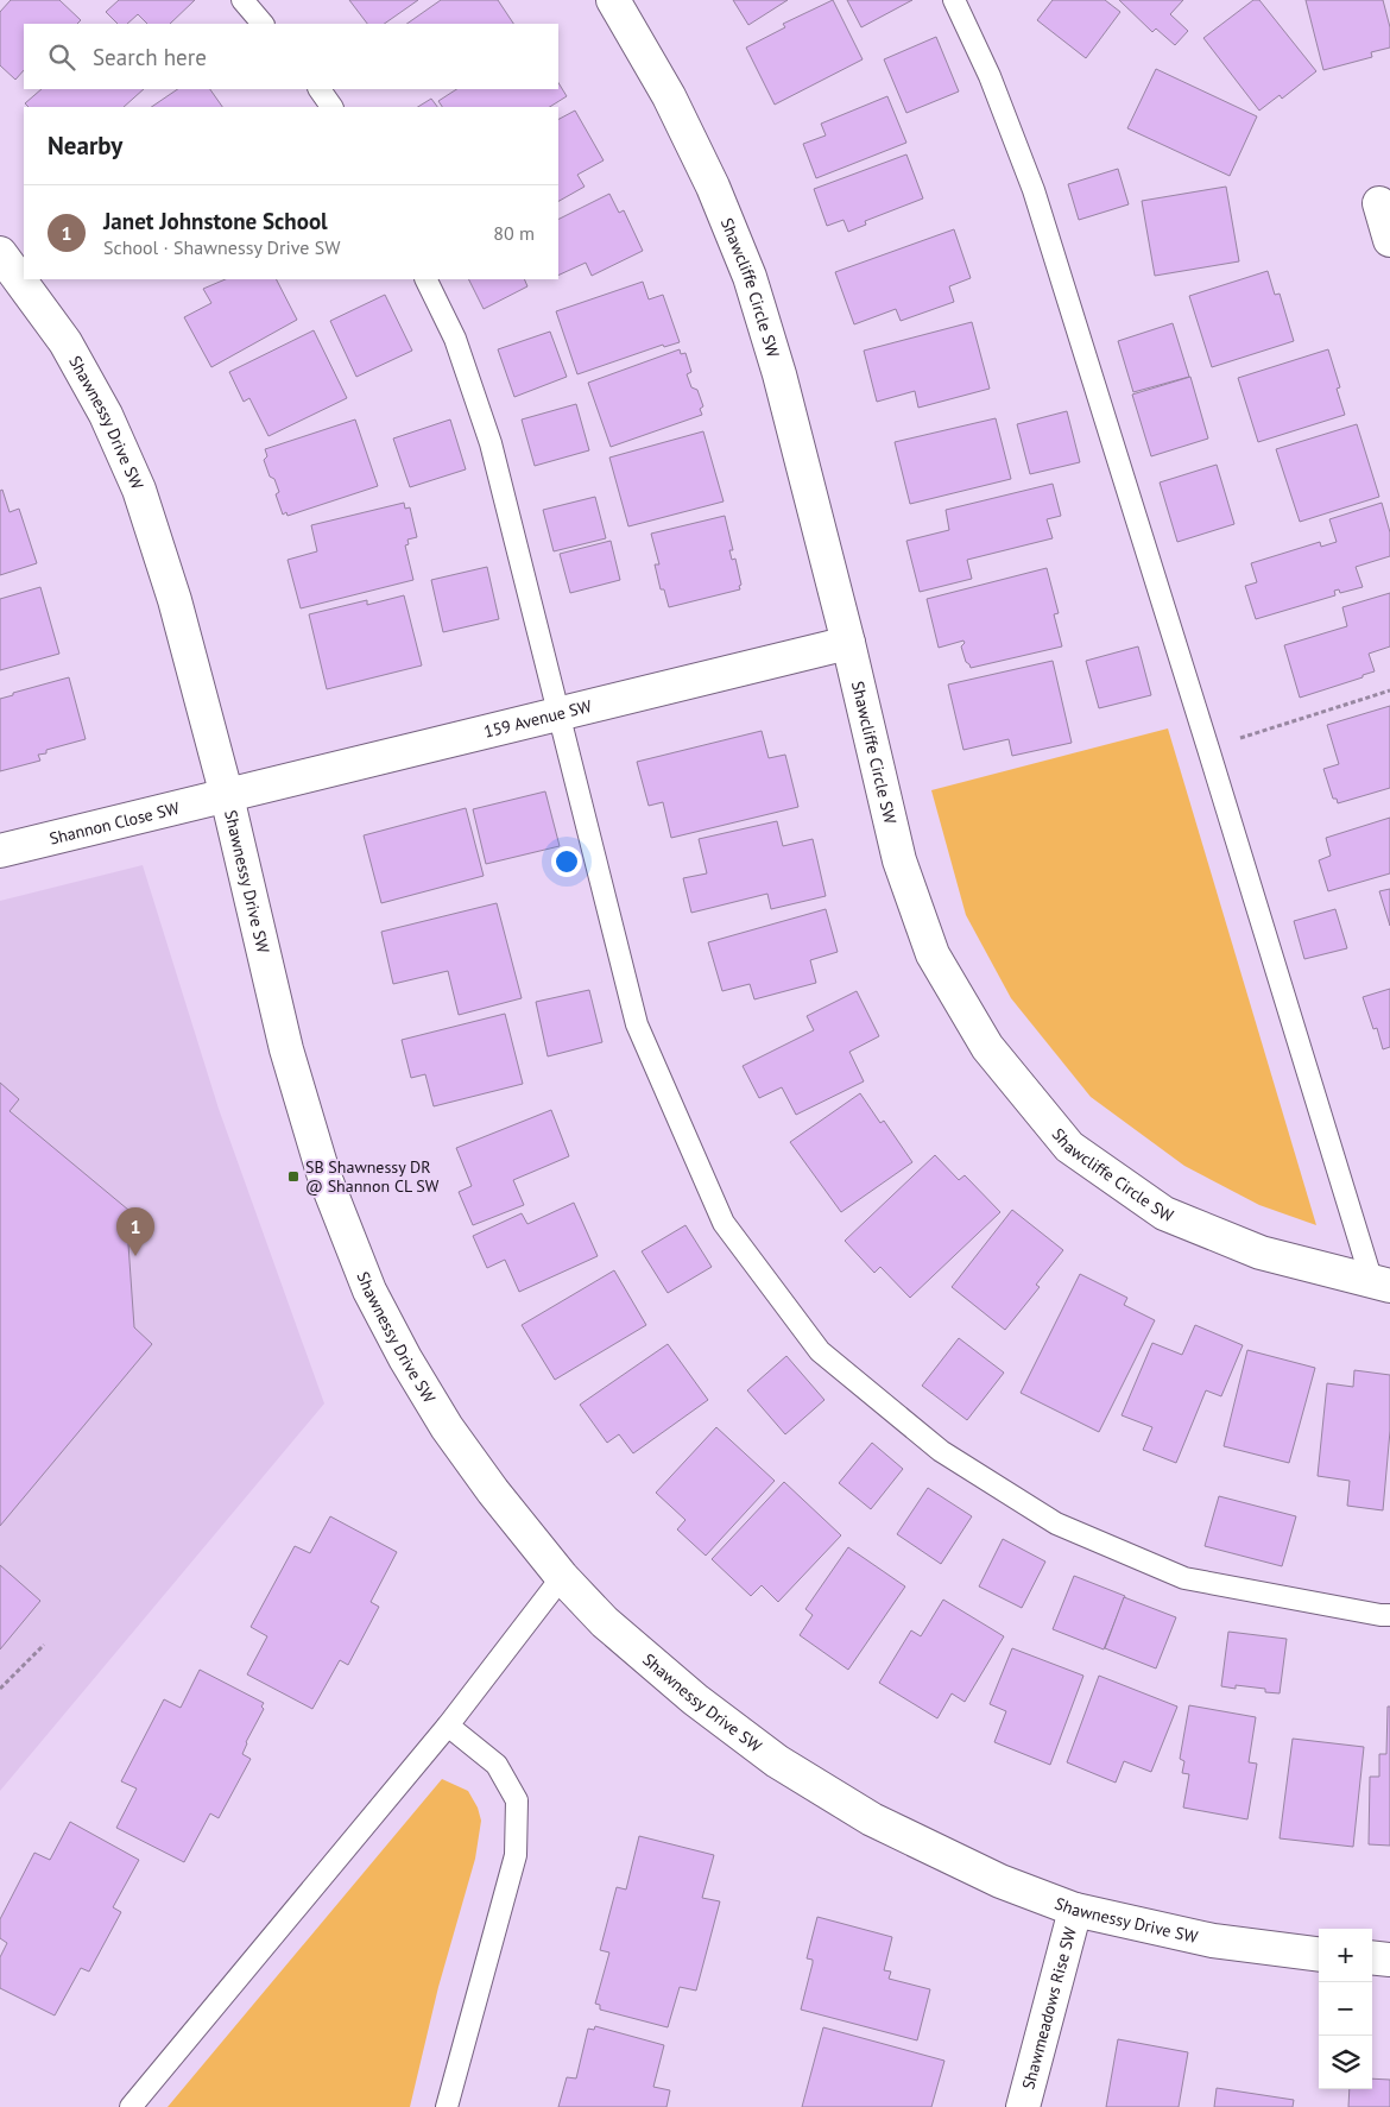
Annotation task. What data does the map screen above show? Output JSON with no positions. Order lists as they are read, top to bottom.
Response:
{
  "streets": {
    "street": [
      "Shawcliffe Circle SW",
      "Shawnessy Drive SW",
      "159 Avenue SW",
      "Shannon Close SW",
      "Shawmeadows Rise SW"
    ]
  },
  "crossings": [
    ["Shawcliffe Circle SW", "159 Avenue SW"],
    ["Shawnessy Drive SW", "159 Avenue SW"],
    ["Shawnessy Drive SW", "Shannon Close SW"],
    ["Shawnessy Drive SW", "Shawmeadows Rise SW"],
    ["159 Avenue SW", "Shannon Close SW"]
  ],
  "places": {
    "transit": ["SB Shawnessy DR @ Shannon CL SW"]
  },
  "page": {
    "search": "Search here",
    "heading": "Nearby",
    "list": [
      {
        "mark": "1",
        "name": "Janet Johnstone School",
        "note": "School · Shawnessy Drive SW",
        "value": "80 m"
      }
    ],
    "pins": "1",
    "map_buttons": ["+", "−"]
  }
}
